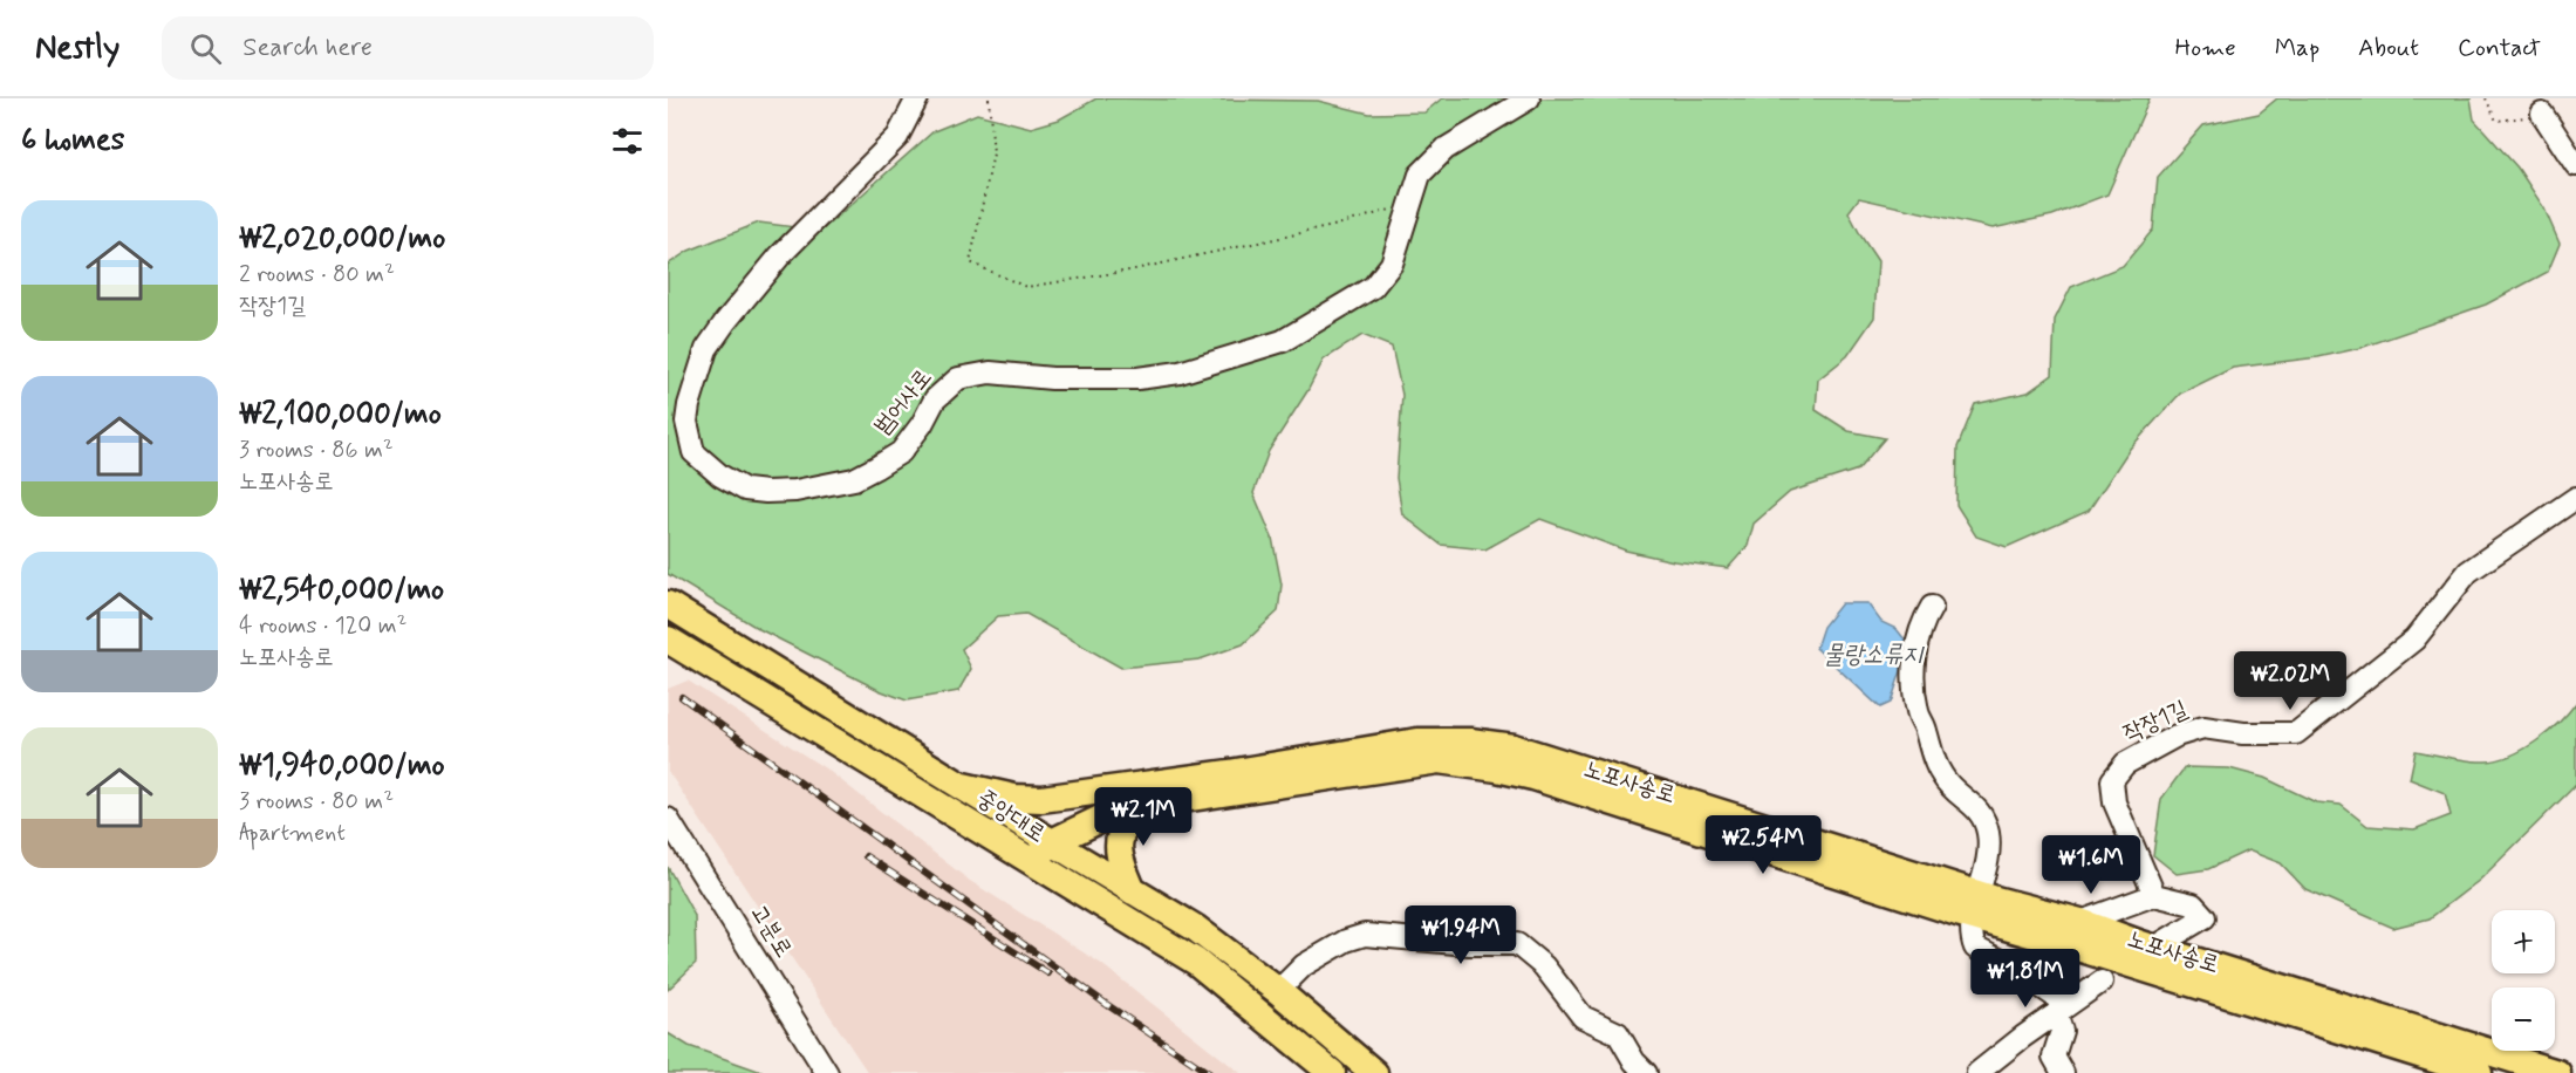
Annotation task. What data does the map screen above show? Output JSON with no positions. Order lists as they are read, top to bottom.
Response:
{
  "streets": {
    "main road": ["노포사송로", "중앙대로"],
    "street": ["범어사로", "작장1길", "고분로"]
  },
  "crossings": [
    ["노포사송로", "중앙대로"]
  ],
  "water": ["물랑소류지"],
  "page": {
    "header": "Nestly",
    "search": "Search here",
    "nav": [
      "Home",
      "Map",
      "About",
      "Contact"
    ],
    "heading": "6 homes",
    "list": [
      {
        "name": "₩2,020,000/mo",
        "note": "2 rooms · 80 m² · 작장1길"
      },
      {
        "name": "₩2,100,000/mo",
        "note": "3 rooms · 86 m² · 노포사송로"
      },
      {
        "name": "₩2,540,000/mo",
        "note": "4 rooms · 120 m² · 노포사송로"
      },
      {
        "name": "₩1,940,000/mo",
        "note": "3 rooms · 80 m² · Apartment"
      }
    ],
    "price": [
      "₩2.02M",
      "₩2.1M",
      "₩2.54M",
      "₩1.6M",
      "₩1.94M",
      "₩1.81M"
    ],
    "map_buttons": ["+", "−"]
  }
}
